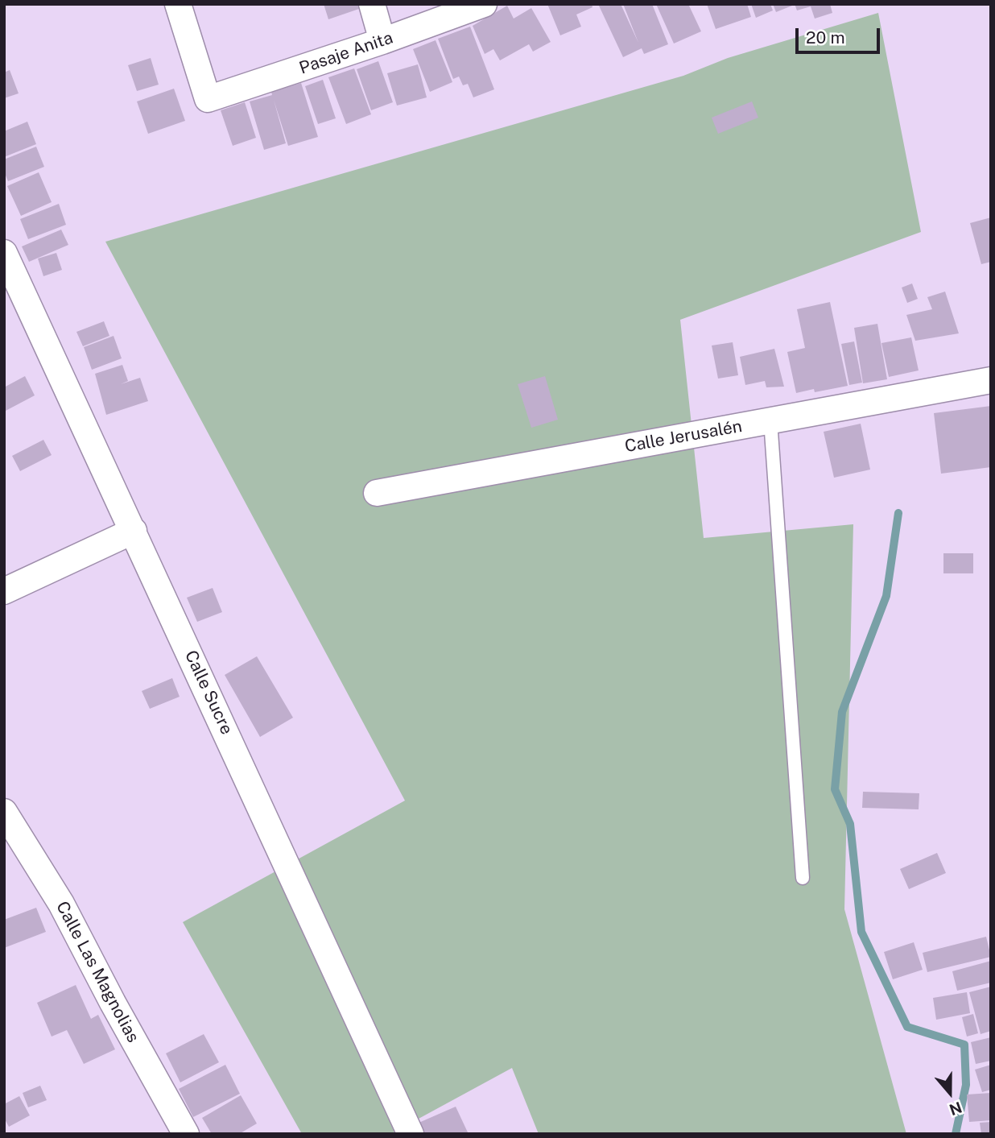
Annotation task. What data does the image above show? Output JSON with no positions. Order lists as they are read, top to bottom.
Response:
{
  "streets": {
    "street": [
      "Pasaje Anita",
      "Calle Jerusalén",
      "Calle Sucre",
      "Calle Las Magnolias"
    ]
  },
  "scale_bar": "20 m",
  "north": "bottom"
}
